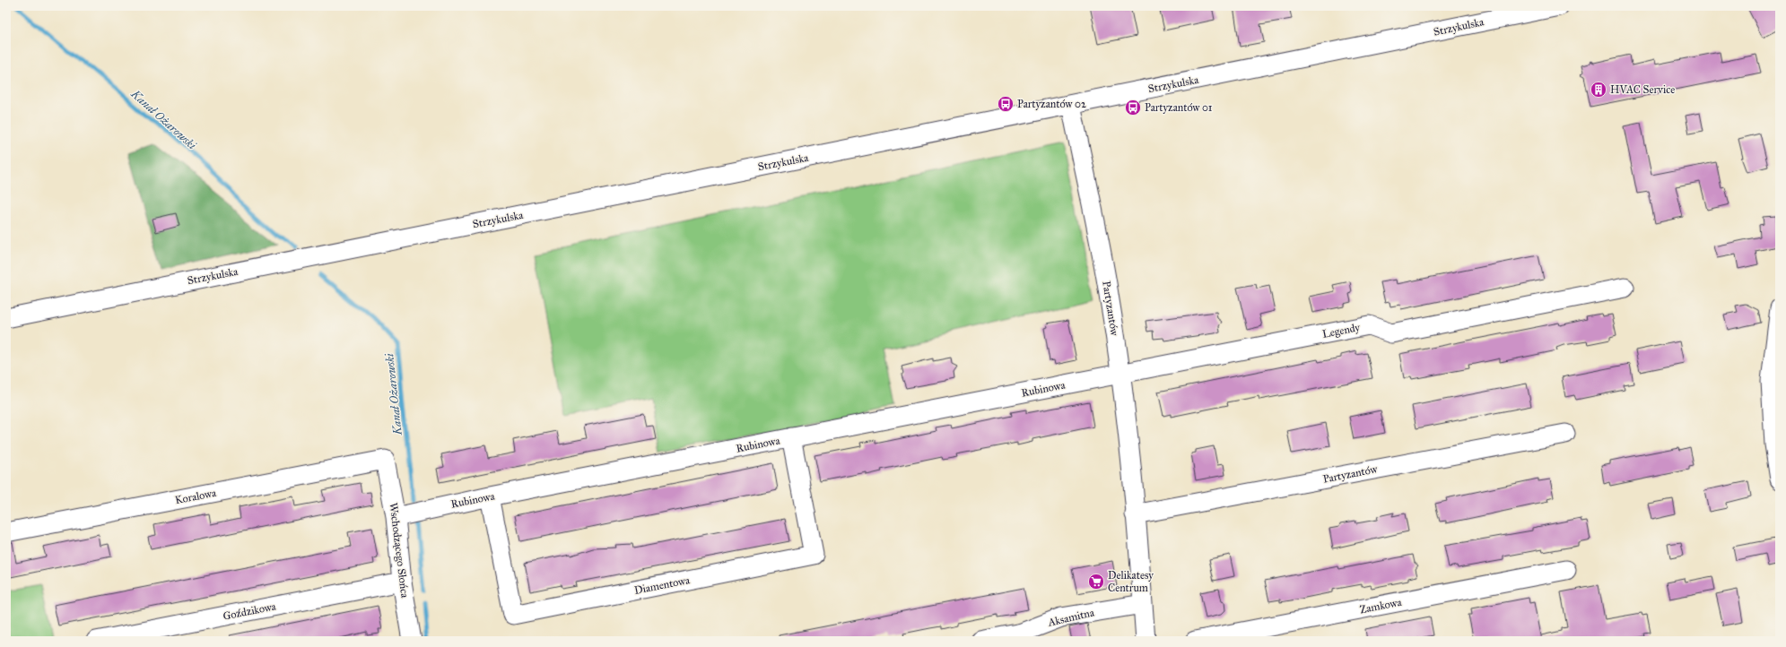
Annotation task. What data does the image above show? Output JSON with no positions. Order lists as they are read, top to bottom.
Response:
{
  "streets": {
    "street": [
      "Strzykulska",
      "Partyzantów",
      "Legendy",
      "Rubinowa",
      "Koralowa",
      "Wschodzącego Słońca",
      "Diamentowa",
      "Zamkowa",
      "Goździkowa",
      "Aksamitna"
    ]
  },
  "crossings": [
    ["Strzykulska", "Partyzantów"],
    ["Partyzantów", "Legendy"],
    ["Partyzantów", "Rubinowa"],
    ["Partyzantów", "Aksamitna"],
    ["Legendy", "Rubinowa"],
    ["Rubinowa", "Wschodzącego Słońca"],
    ["Rubinowa", "Diamentowa"],
    ["Koralowa", "Wschodzącego Słońca"],
    ["Wschodzącego Słońca", "Goździkowa"]
  ],
  "water": ["Kanał Ożarowski"],
  "places": {
    "building": ["HVAC Service"],
    "bus stop": ["Partyzantów 02", "Partyzantów 01"],
    "supermarket": ["Delikatesy Centrum"]
  }
}
